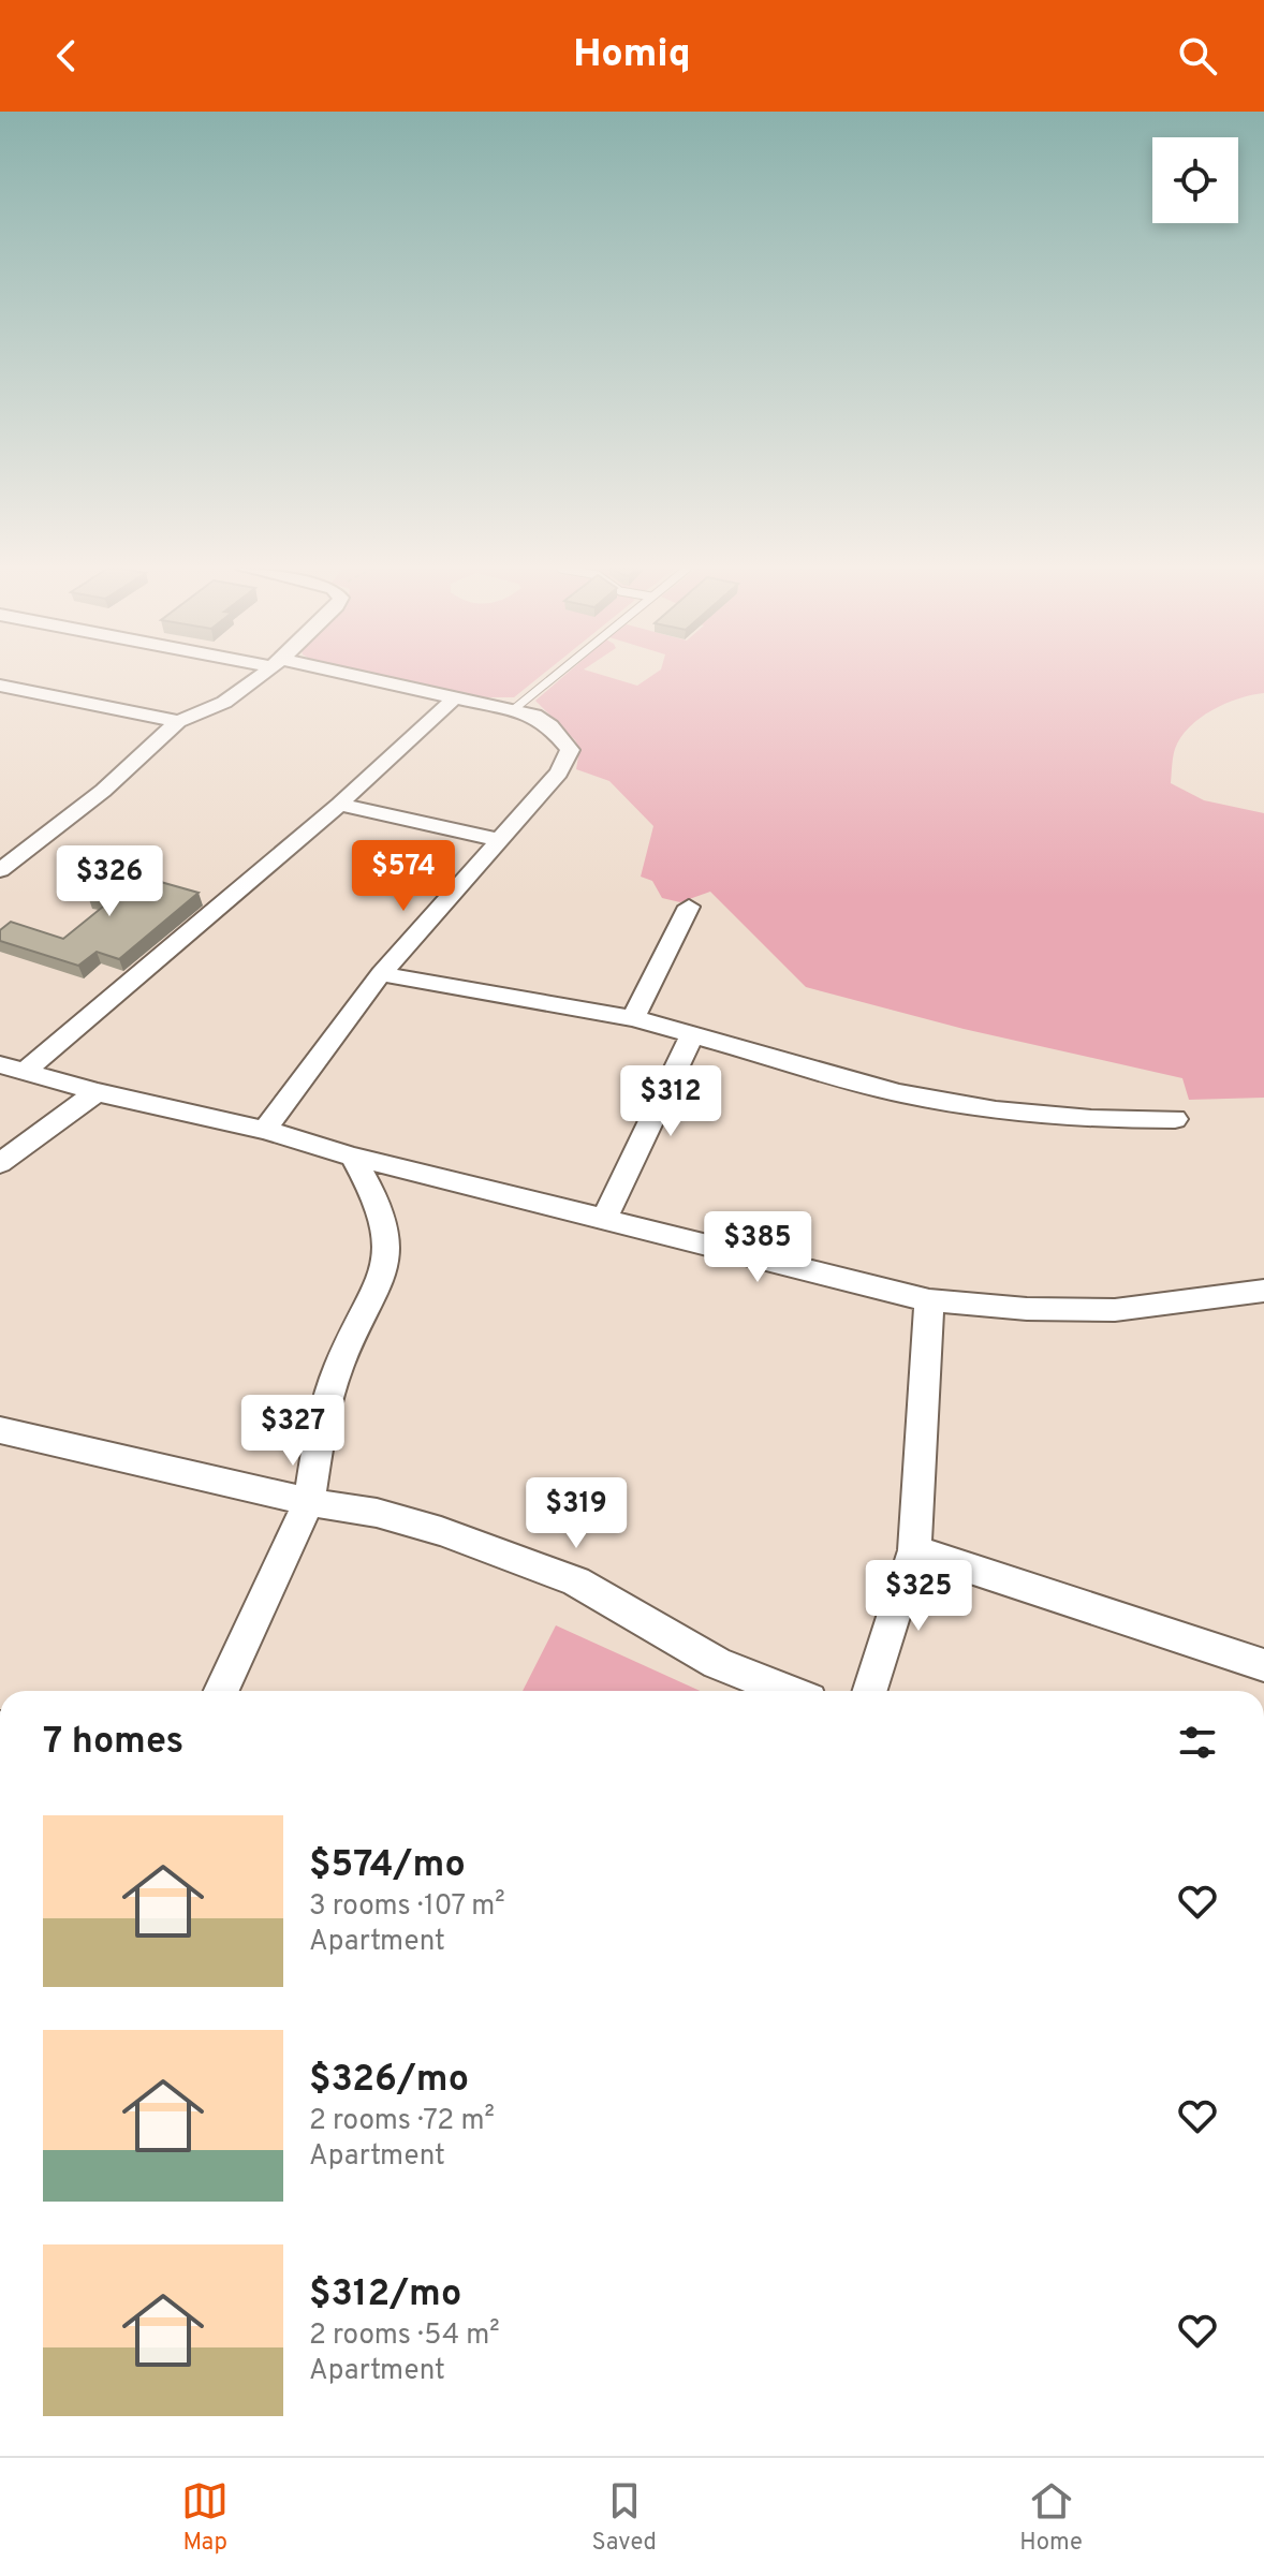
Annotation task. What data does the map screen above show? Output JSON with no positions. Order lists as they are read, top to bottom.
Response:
{
  "page": {
    "header": "Homiq",
    "price": [
      "$574",
      "$326",
      "$312",
      "$385",
      "$327",
      "$319",
      "$325"
    ],
    "heading": "7 homes",
    "list": [
      {
        "name": "$574/mo",
        "note": "3 rooms · 107 m² · Apartment"
      },
      {
        "name": "$326/mo",
        "note": "2 rooms · 72 m² · Apartment"
      },
      {
        "name": "$312/mo",
        "note": "2 rooms · 54 m² · Apartment"
      }
    ],
    "tabs": ["Map", "Saved", "Home"]
  }
}
